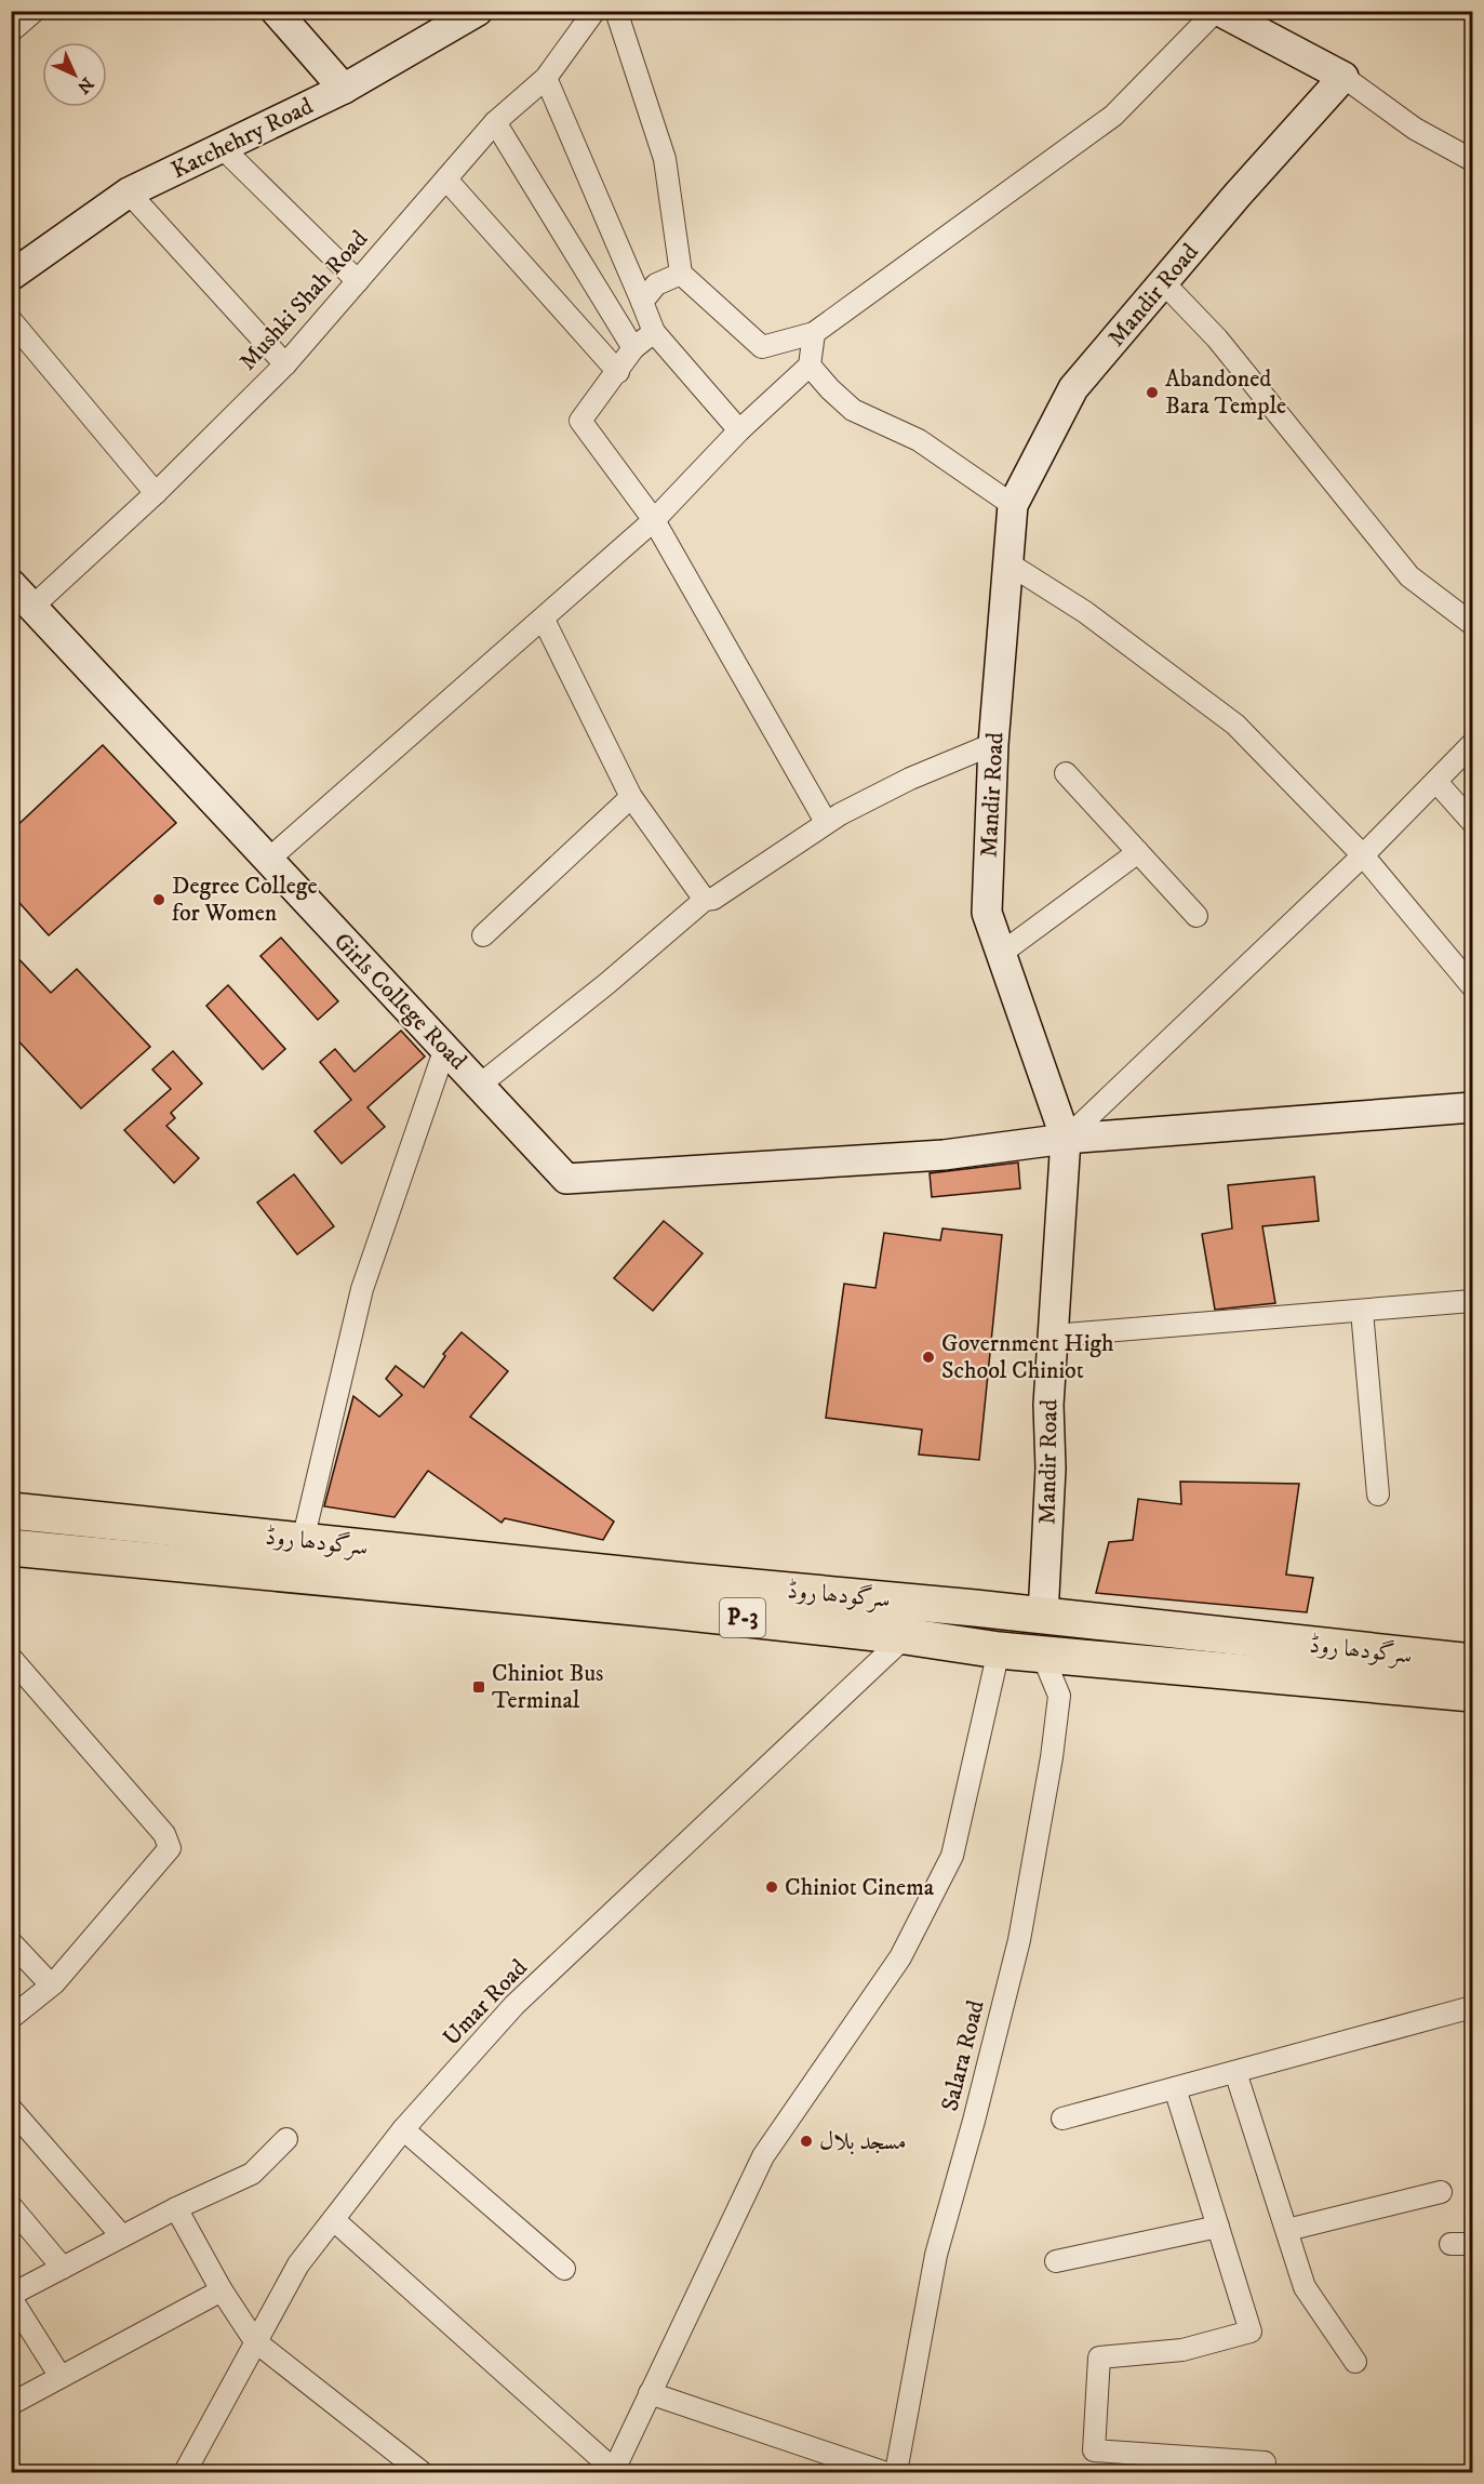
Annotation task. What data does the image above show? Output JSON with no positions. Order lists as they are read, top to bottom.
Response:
{
  "streets": {
    "highway": ["سرگودھا روڈ", "P-3"],
    "street": [
      "Katchehry Road",
      "Mandir Road",
      "Mushki Shah Road",
      "Girls College Road",
      "Umar Road",
      "Salara Road"
    ]
  },
  "crossings": [
    ["Mandir Road", "Girls College Road"],
    ["Mandir Road", "سرگودھا روڈ"],
    ["Mushki Shah Road", "Girls College Road"],
    ["سرگودھا روڈ", "Umar Road"],
    ["سرگودھا روڈ", "Salara Road"]
  ],
  "places": {
    "other": [
      "Abandoned Bara Temple",
      "Degree College for Women",
      "Government High School Chiniot",
      "Chiniot Cinema",
      "مسجد بلال"
    ],
    "transit": ["Chiniot Bus Terminal"]
  },
  "north": "bottom right"
}
